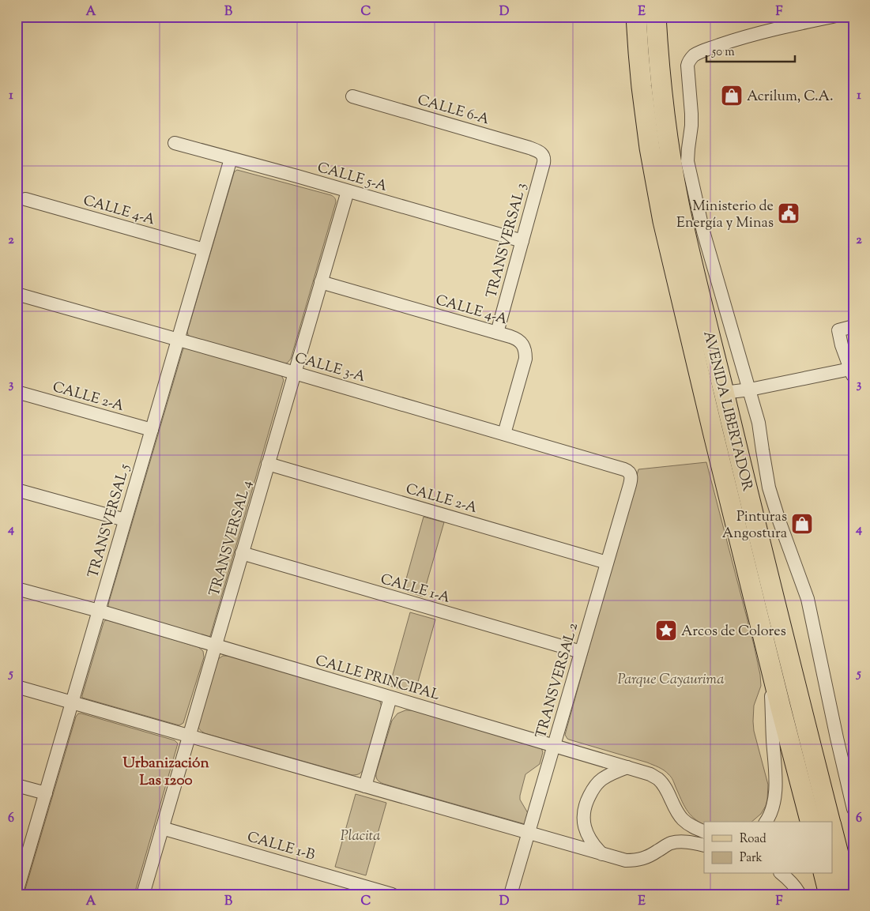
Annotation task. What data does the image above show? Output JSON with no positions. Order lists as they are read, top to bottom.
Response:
{
  "streets": {
    "main road": ["AVENIDA LIBERTADOR"],
    "street": [
      "CALLE 6-A",
      "CALLE 5-A",
      "CALLE 4-A",
      "TRANSVERSAL 3",
      "CALLE 3-A",
      "CALLE 2-A",
      "TRANSVERSAL 5",
      "TRANSVERSAL 4",
      "CALLE 1-A",
      "CALLE PRINCIPAL",
      "TRANSVERSAL 2",
      "CALLE 1-B"
    ]
  },
  "crossings": [
    ["CALLE 6-A", "TRANSVERSAL 3"],
    ["CALLE 5-A", "TRANSVERSAL 3"],
    ["CALLE 5-A", "TRANSVERSAL 5"],
    ["CALLE 5-A", "TRANSVERSAL 4"],
    ["CALLE 4-A", "TRANSVERSAL 3"],
    ["CALLE 4-A", "CALLE 3-A"],
    ["CALLE 4-A", "TRANSVERSAL 5"],
    ["CALLE 4-A", "TRANSVERSAL 4"],
    ["CALLE 3-A", "TRANSVERSAL 5"],
    ["CALLE 3-A", "TRANSVERSAL 4"],
    ["CALLE 3-A", "TRANSVERSAL 2"],
    ["CALLE 2-A", "TRANSVERSAL 5"],
    ["CALLE 2-A", "TRANSVERSAL 4"],
    ["CALLE 2-A", "TRANSVERSAL 2"],
    ["TRANSVERSAL 5", "CALLE PRINCIPAL"],
    ["TRANSVERSAL 4", "CALLE 1-A"],
    ["TRANSVERSAL 4", "CALLE PRINCIPAL"],
    ["TRANSVERSAL 4", "CALLE 1-B"],
    ["CALLE 1-A", "TRANSVERSAL 2"],
    ["CALLE PRINCIPAL", "TRANSVERSAL 2"]
  ],
  "districts": ["Urbanización Las 1200"],
  "parks": ["Parque Cayaurima", "Placita"],
  "places": {
    "shop": ["Acrilum, C.A.", "Pinturas Angostura"],
    "public building": ["Ministerio de Energía y Minas"],
    "place": ["Arcos de Colores"]
  },
  "legend": ["Road", "Park"],
  "scale_bar": "50 m",
  "grid": {
    "columns": [
      "A",
      "B",
      "C",
      "D",
      "E",
      "F"
    ],
    "rows": [
      "1",
      "2",
      "3",
      "4",
      "5",
      "6"
    ]
  }
}
